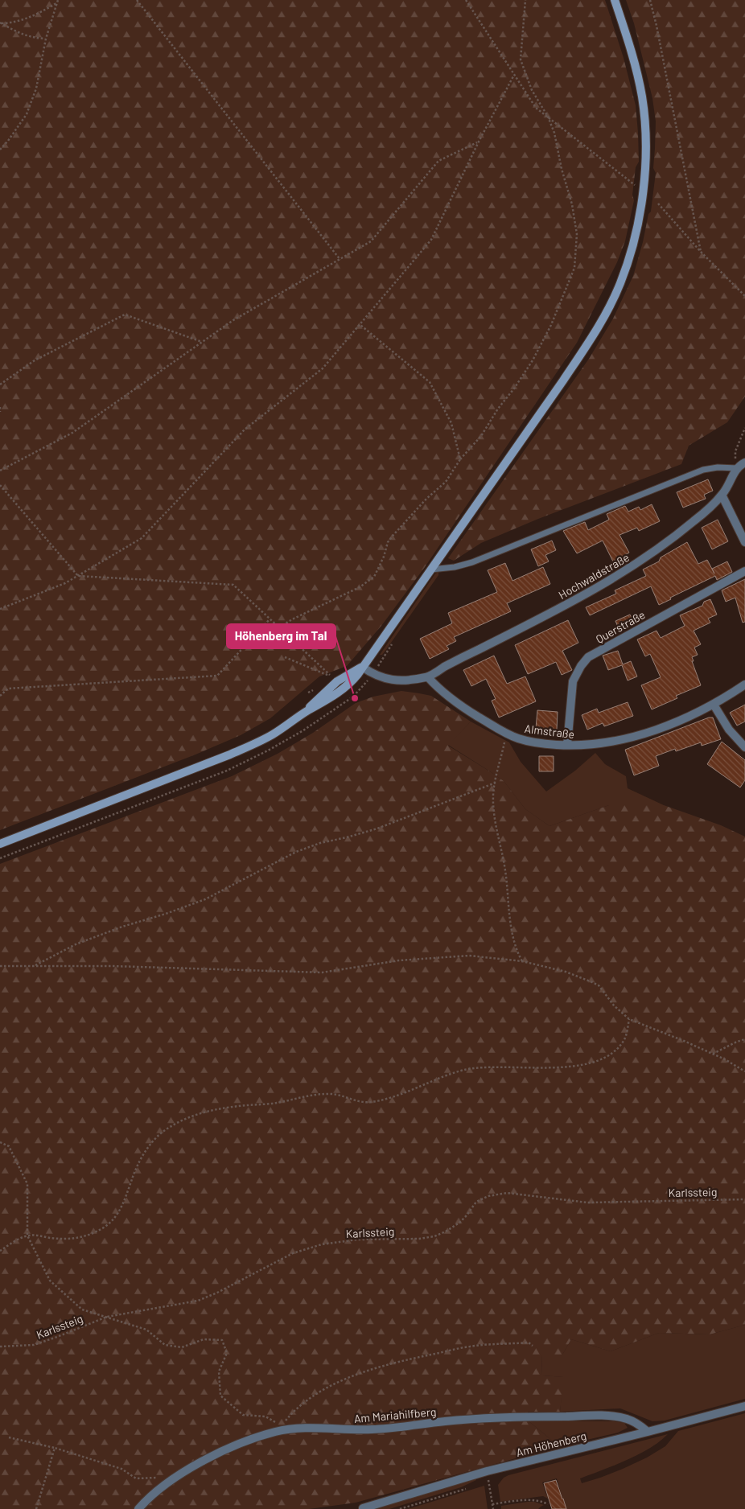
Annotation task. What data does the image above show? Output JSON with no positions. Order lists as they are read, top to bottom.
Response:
{
  "streets": {
    "street": [
      "Hochwaldstraße",
      "Querstraße",
      "Almstraße",
      "Am Mariahilfberg",
      "Am Höhenberg"
    ],
    "path": ["Karlssteig"]
  },
  "crossings": [
    ["Hochwaldstraße", "Almstraße"],
    ["Querstraße", "Almstraße"],
    ["Am Mariahilfberg", "Am Höhenberg"]
  ],
  "places": ["Höhenberg im Tal"]
}
